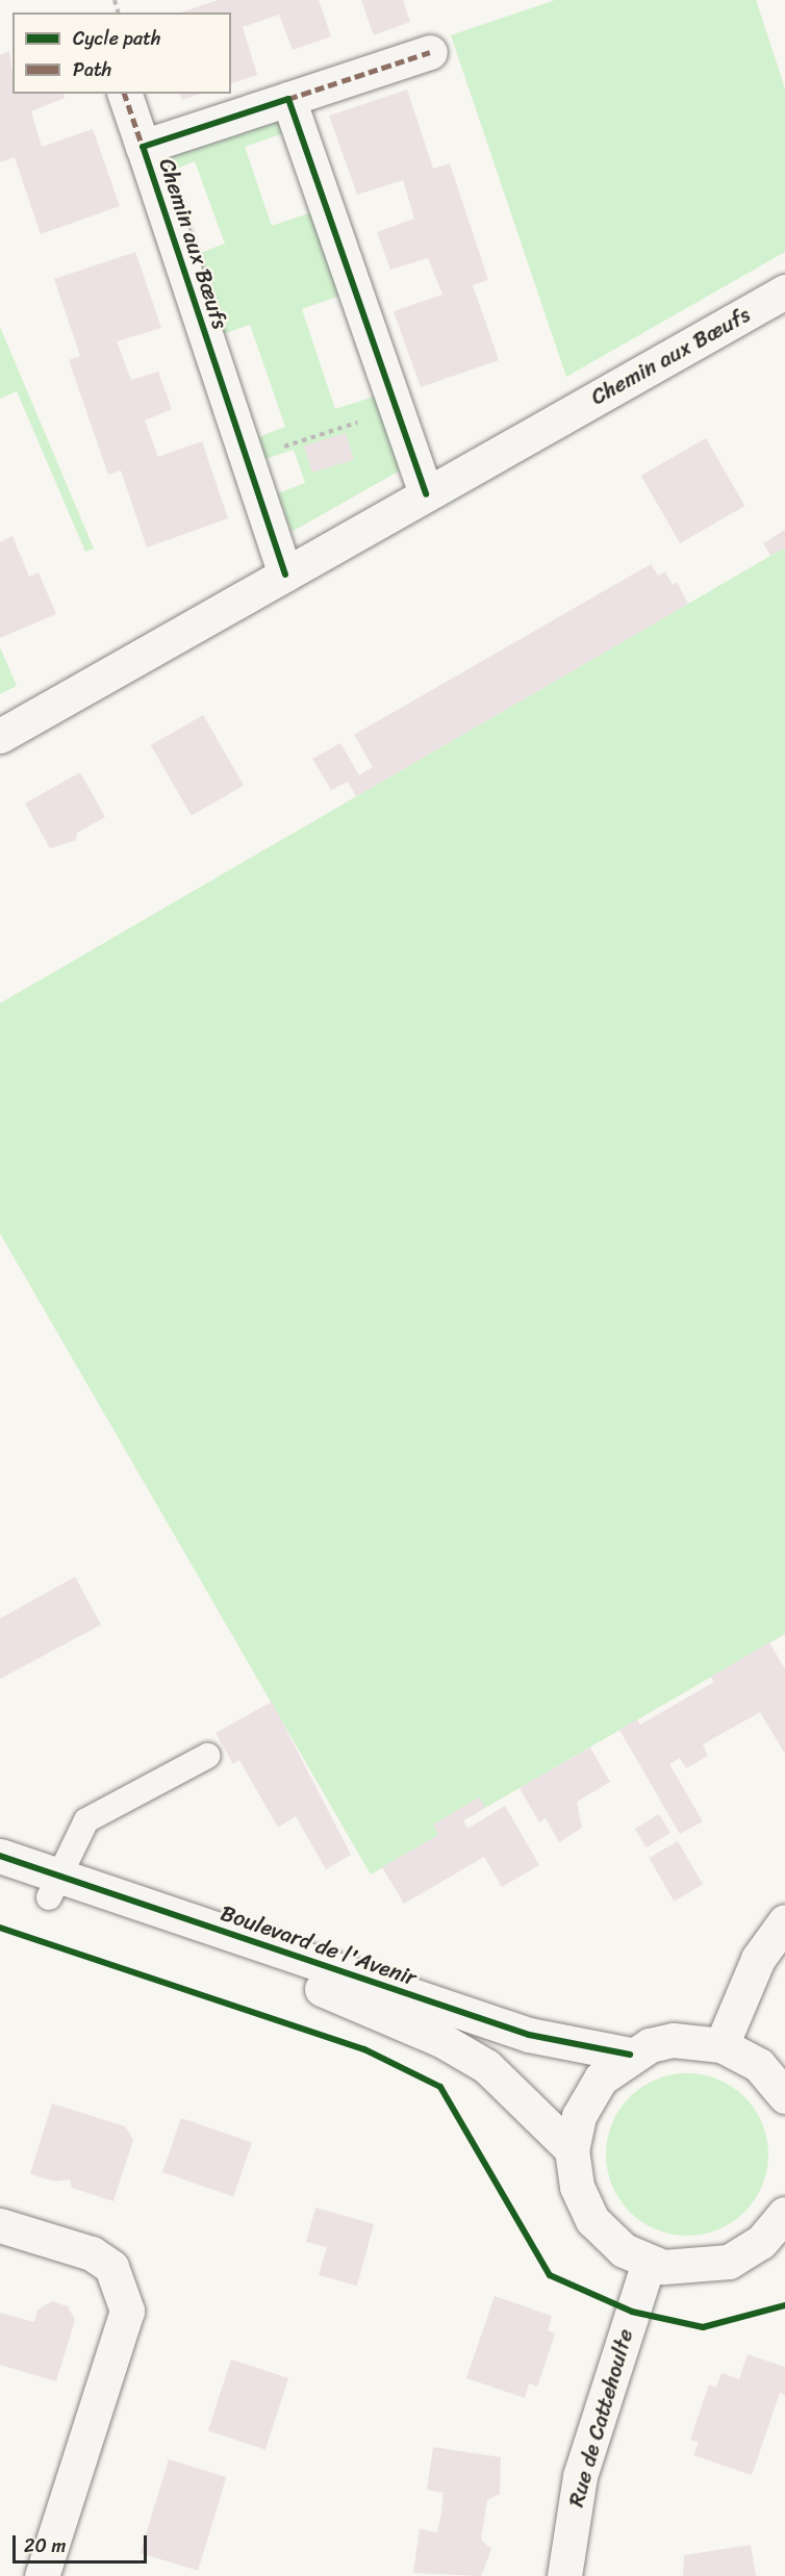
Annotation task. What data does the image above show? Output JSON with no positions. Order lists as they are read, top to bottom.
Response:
{
  "streets": {
    "street": ["Chemin aux Bœufs", "Boulevard de l'Avenir", "Rue de Cattehoulte"]
  },
  "legend": ["Cycle path", "Path"],
  "scale_bar": "20 m"
}
